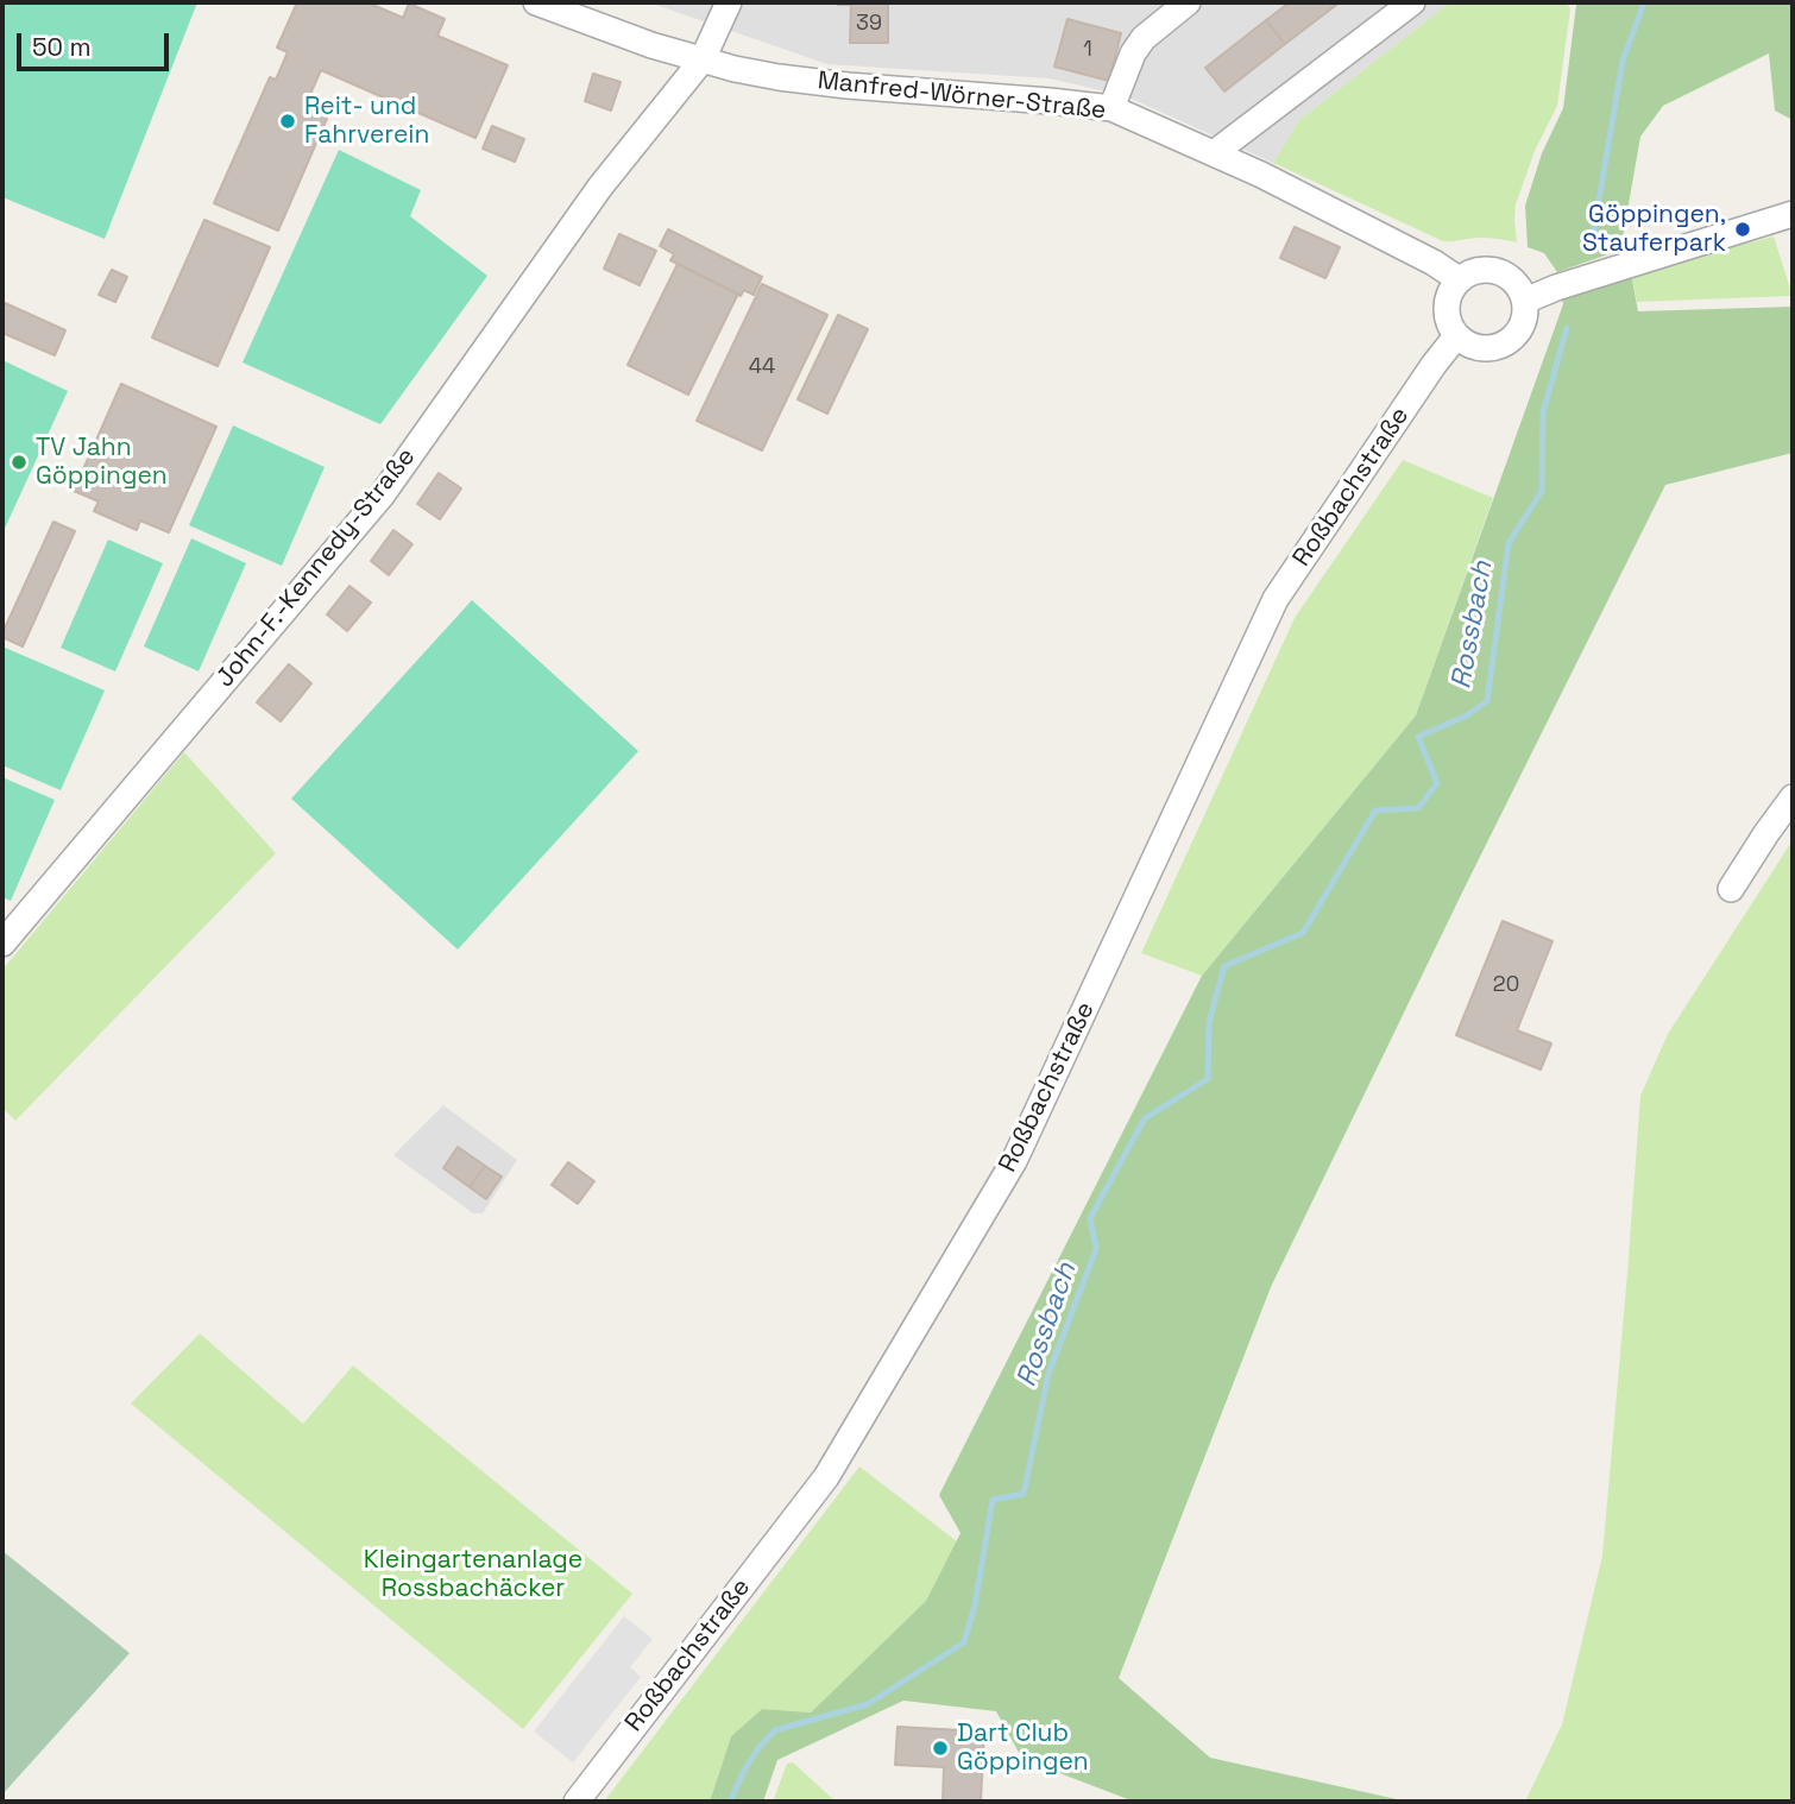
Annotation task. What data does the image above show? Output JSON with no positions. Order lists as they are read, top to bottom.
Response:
{
  "streets": {
    "street": ["Manfred-Wörner-Straße", "Roßbachstraße", "John-F.-Kennedy-Straße"]
  },
  "crossings": [
    ["Manfred-Wörner-Straße", "Roßbachstraße"],
    ["Manfred-Wörner-Straße", "John-F.-Kennedy-Straße"]
  ],
  "water": ["Rossbach"],
  "parks": ["Kleingartenanlage Rossbachäcker"],
  "places": [
    "Reit- und Fahrverein",
    "Göppingen, Stauferpark",
    "TV Jahn Göppingen",
    "Dart Club Göppingen"
  ],
  "house_numbers": [
    "39",
    "1",
    "44",
    "20"
  ],
  "scale_bar": "50 m"
}
